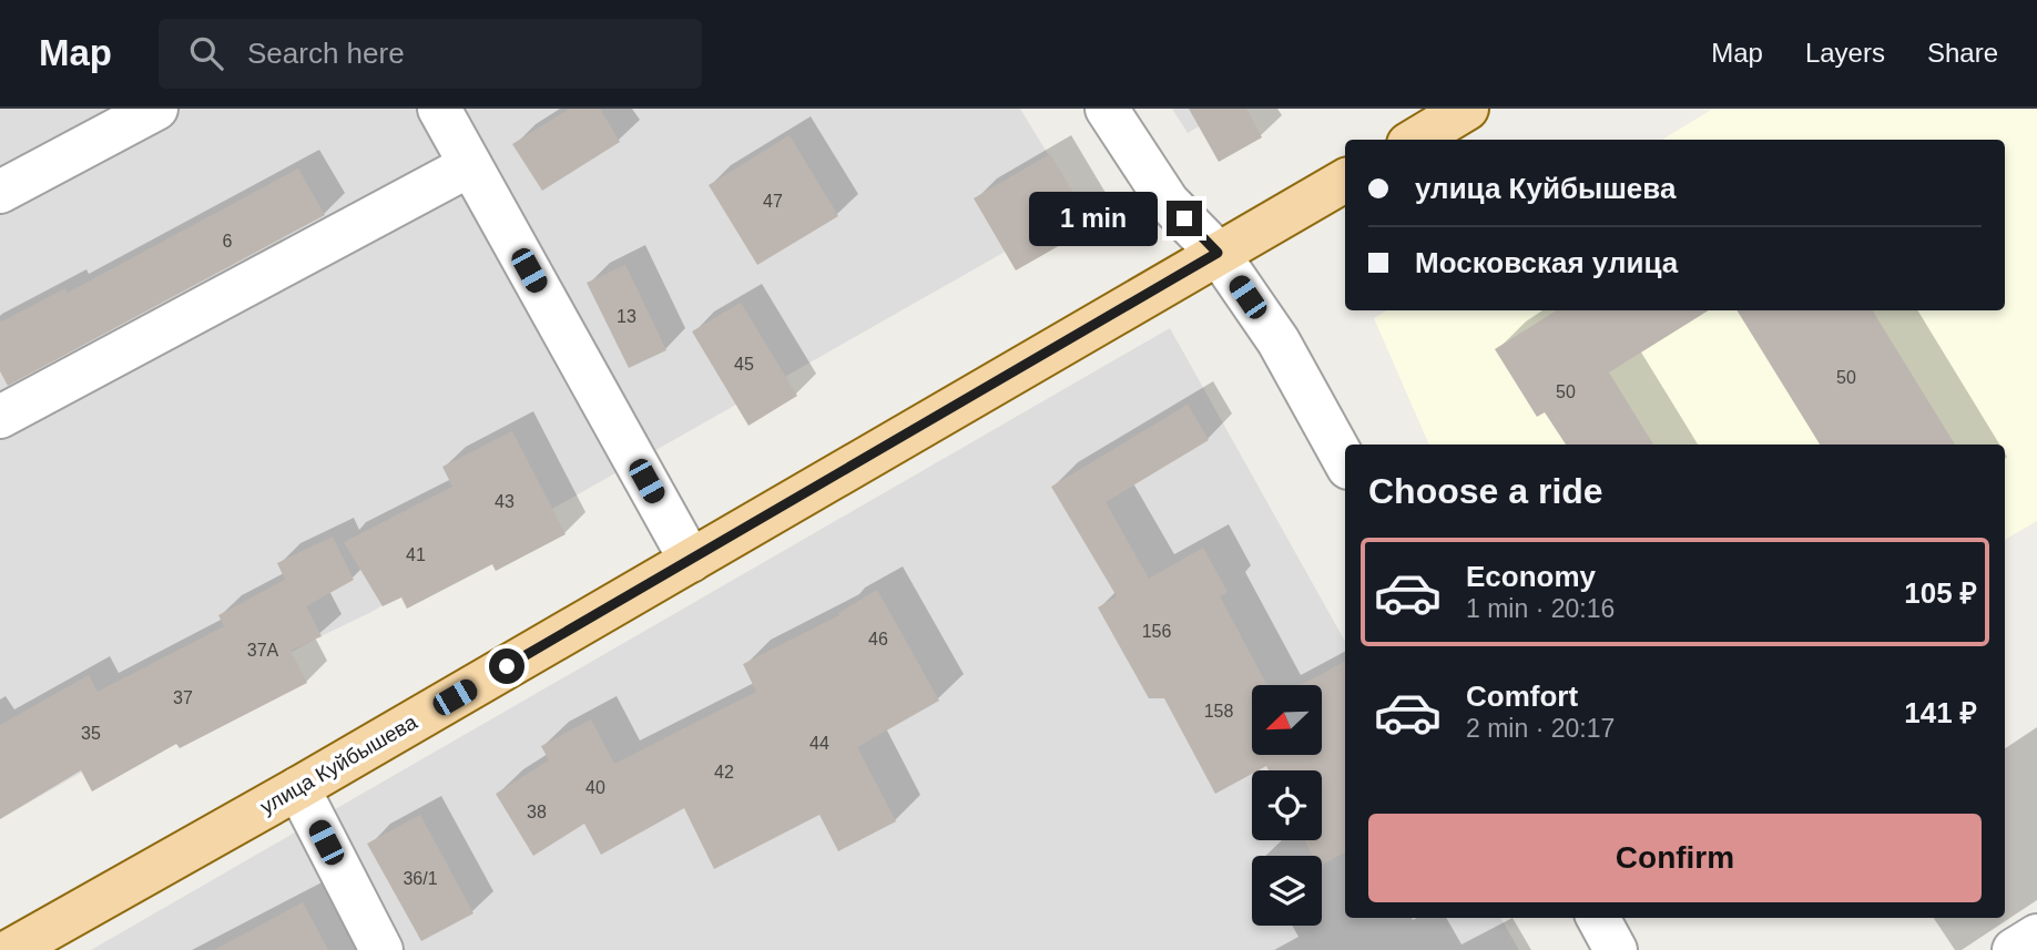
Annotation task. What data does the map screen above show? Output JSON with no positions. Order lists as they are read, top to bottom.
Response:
{
  "streets": {
    "main road": ["улица Куйбышева"]
  },
  "house_numbers": [
    "47",
    "6",
    "13",
    "45",
    "50",
    "50",
    "43",
    "41",
    "156",
    "46",
    "37А",
    "37",
    "158",
    "35",
    "44",
    "42",
    "40",
    "38",
    "36/1"
  ],
  "north": "bottom left",
  "page": {
    "header": "Map",
    "search": "Search here",
    "nav": ["Map", "Layers", "Share"],
    "banner": ["улица Куйбышева", "Московская улица"],
    "bubble": "1 min",
    "heading": "Choose a ride",
    "list": [
      {
        "name": "Economy",
        "note": "1 min · 20:16",
        "value": "105 ₽"
      },
      {
        "name": "Comfort",
        "note": "2 min · 20:17",
        "value": "141 ₽"
      }
    ],
    "buttons": "Confirm"
  }
}
